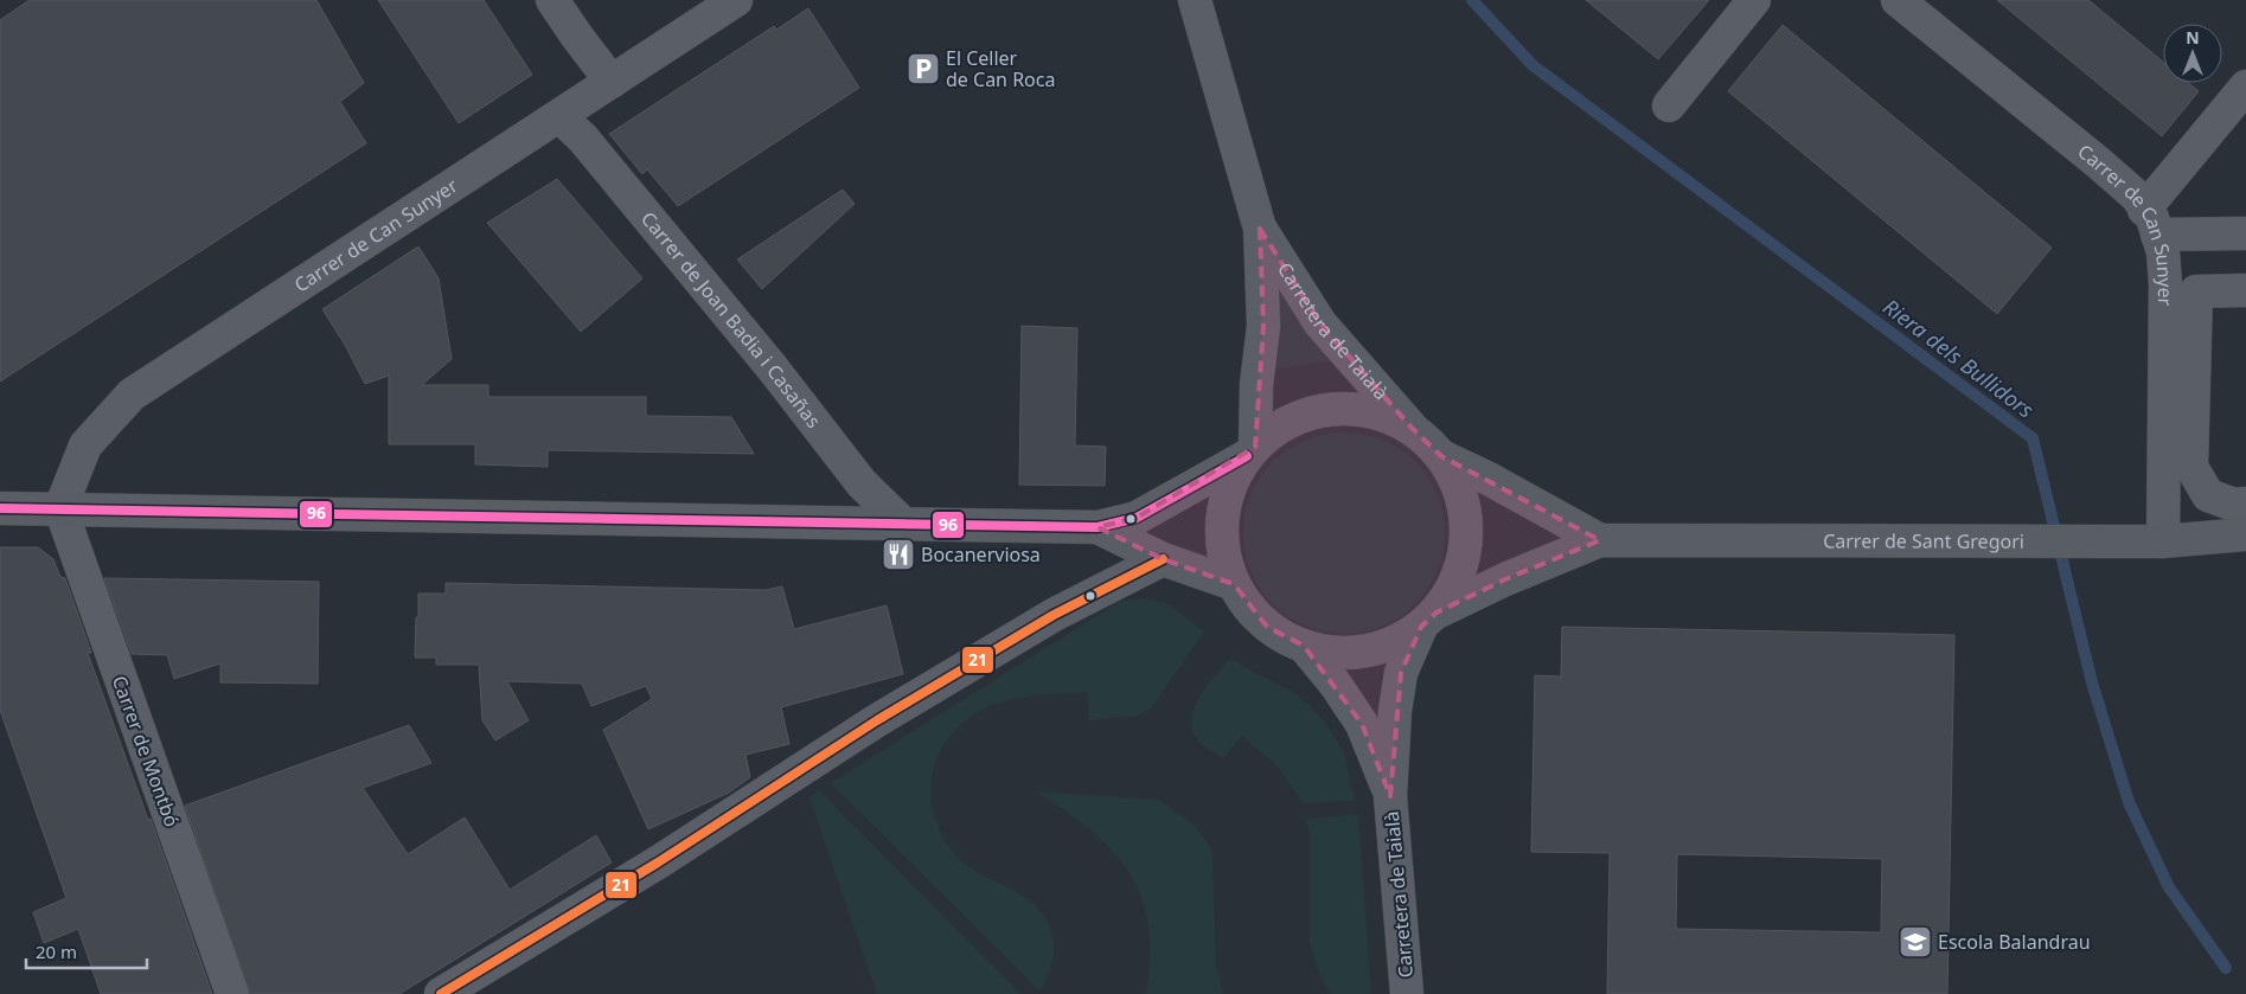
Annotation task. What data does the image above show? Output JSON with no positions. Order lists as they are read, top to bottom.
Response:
{
  "streets": {
    "main road": ["Carrer de Sant Gregori"],
    "street": [
      "Carrer de Can Sunyer",
      "Carrer de Joan Badia i Casañas",
      "Carretera de Taialà",
      "Carrer de Montbó"
    ]
  },
  "crossings": [
    ["Carrer de Can Sunyer", "Carrer de Joan Badia i Casañas"],
    ["Carrer de Can Sunyer", "Carrer de Sant Gregori"],
    ["Carrer de Can Sunyer", "Carrer de Montbó"],
    ["Carretera de Taialà", "Carrer de Sant Gregori"]
  ],
  "water": ["Riera dels Bullidors"],
  "places": {
    "parking": ["El Celler de Can Roca"],
    "restaurant": ["Bocanerviosa"],
    "school or university": ["Escola Balandrau"]
  },
  "lines": ["transit line 96", "transit line 21"],
  "scale_bar": "20 m",
  "north": "top"
}
